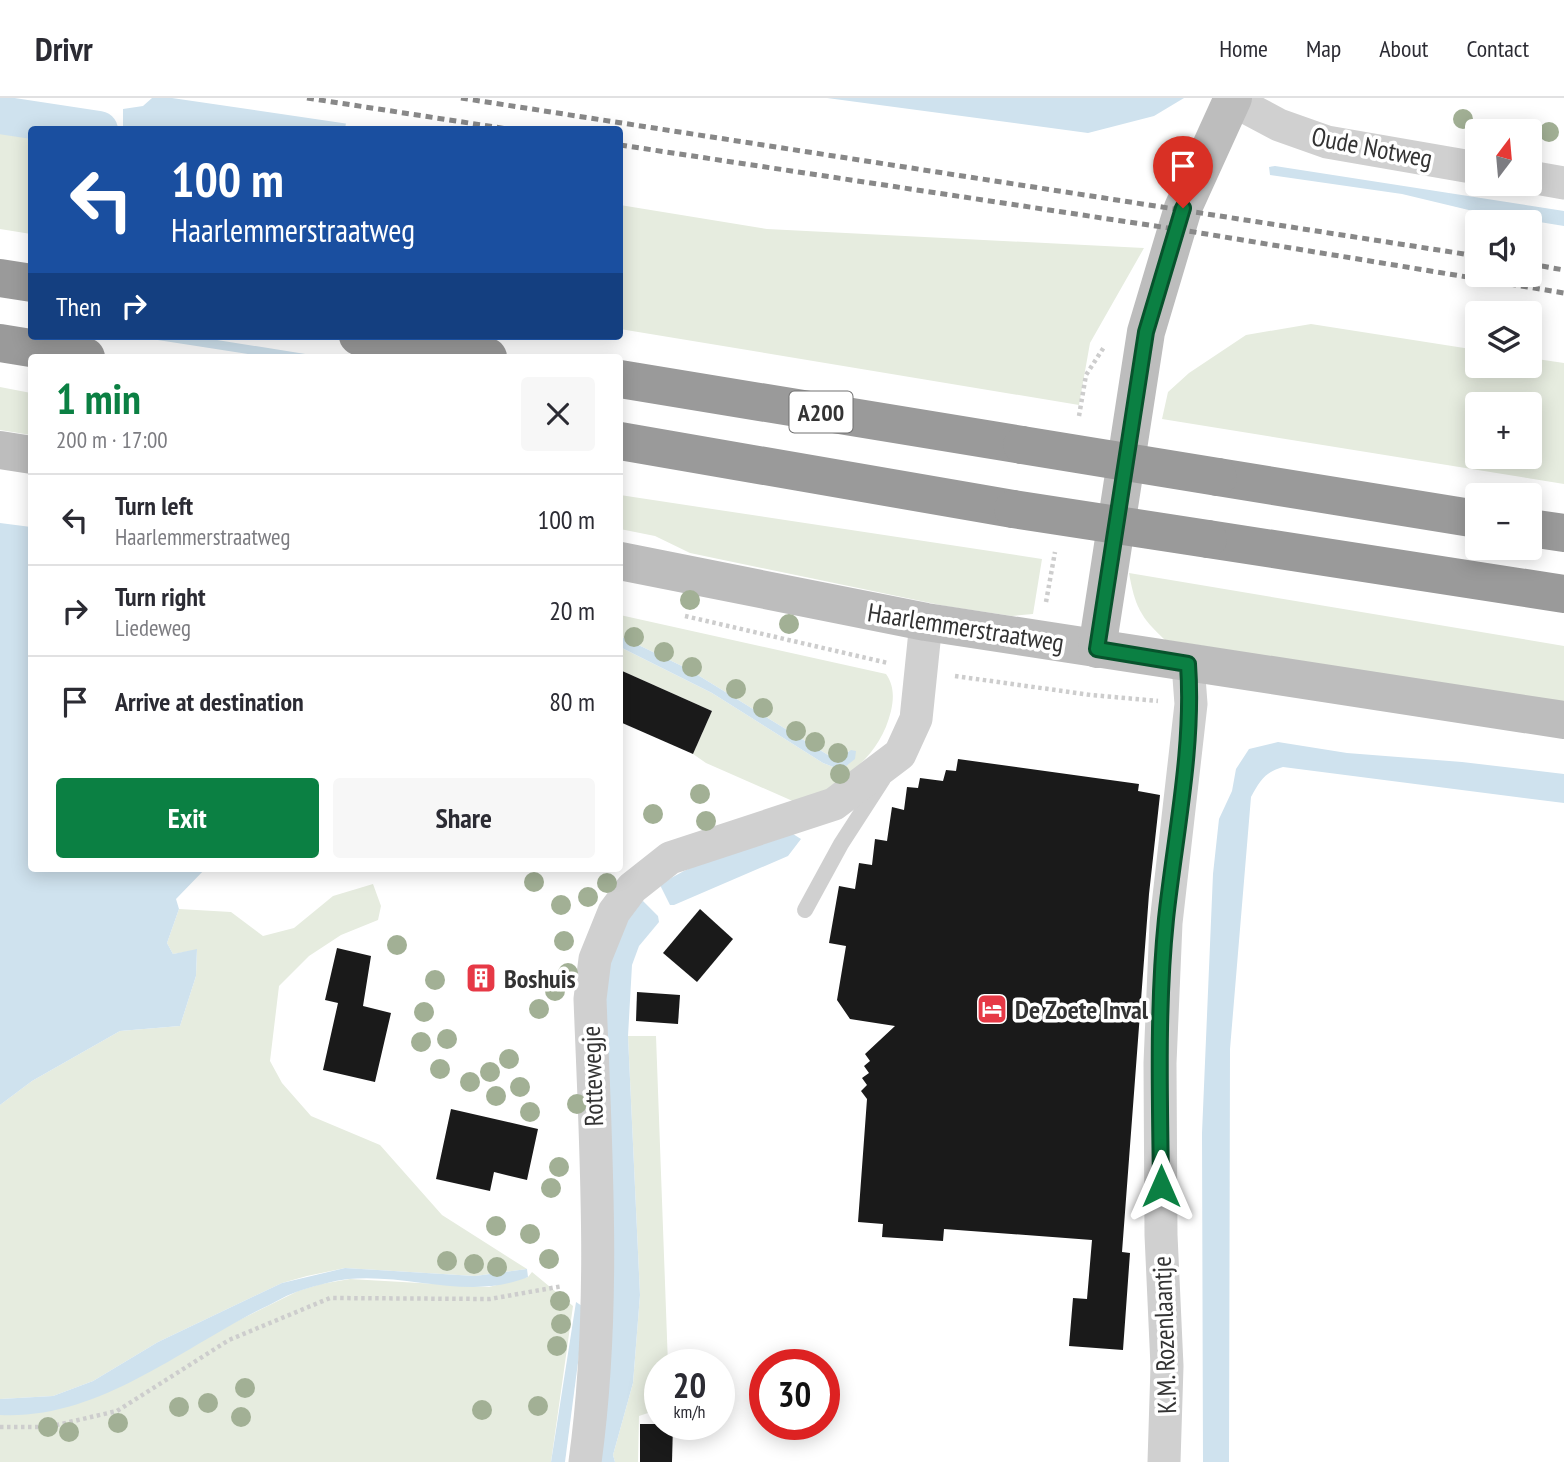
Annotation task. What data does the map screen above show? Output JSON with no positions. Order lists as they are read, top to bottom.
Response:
{
  "streets": {
    "highway": ["A200"],
    "main road": ["Haarlemmerstraatweg"],
    "street": ["Oude Notweg", "Rottewegje", "K.M. Rozenlaantje"]
  },
  "crossings": [
    ["Haarlemmerstraatweg", "Rottewegje"],
    ["Haarlemmerstraatweg", "K.M. Rozenlaantje"]
  ],
  "places": {
    "building": ["Boshuis"],
    "hotel": ["De Zoete Inval"]
  },
  "north": "top",
  "page": {
    "header": "Drivr",
    "nav": [
      "Home",
      "Map",
      "About",
      "Contact"
    ],
    "map_buttons": ["+", "−"],
    "turn": ["100 m", "Haarlemmerstraatweg"],
    "then": "Then",
    "heading": ["1 min", "200 m · 17:00"],
    "list": [
      {
        "name": "Turn left",
        "note": "Haarlemmerstraatweg",
        "value": "100 m"
      },
      {
        "name": "Turn right",
        "note": "Liedeweg",
        "value": "20 m"
      },
      {
        "name": "Arrive at destination",
        "value": "80 m"
      }
    ],
    "buttons": ["Exit", "Share"],
    "speed": "20 km/h",
    "limit": "30"
  }
}
